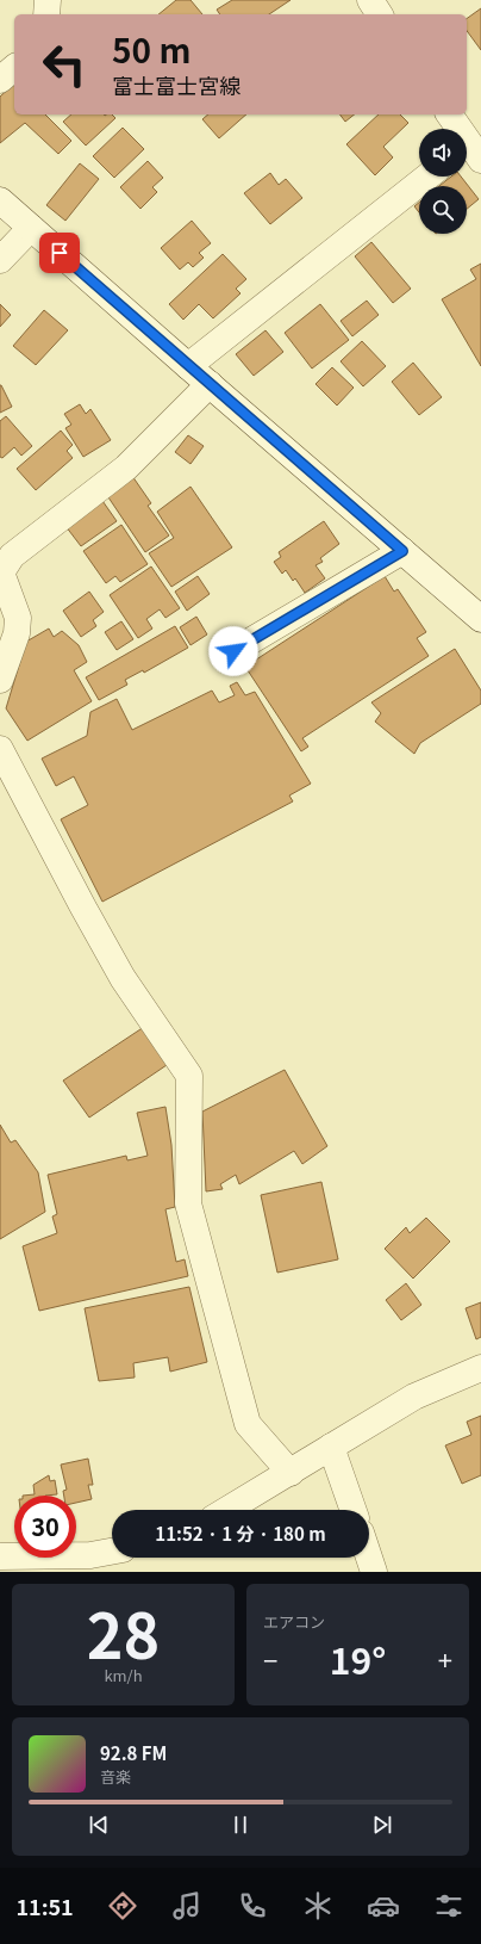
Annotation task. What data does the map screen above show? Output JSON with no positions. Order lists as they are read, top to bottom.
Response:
{
  "page": {
    "turn": ["50 m", "富士富士宮線"],
    "limit": "30",
    "trip": "11:52 · 1 分 · 180 m",
    "tile": [
      ["28", "km/h"],
      "エアコン"
    ],
    "heat": ["−", "19°", "+"],
    "song": ["92.8 FM", "音楽"],
    "tabs": "11:51"
  }
}
